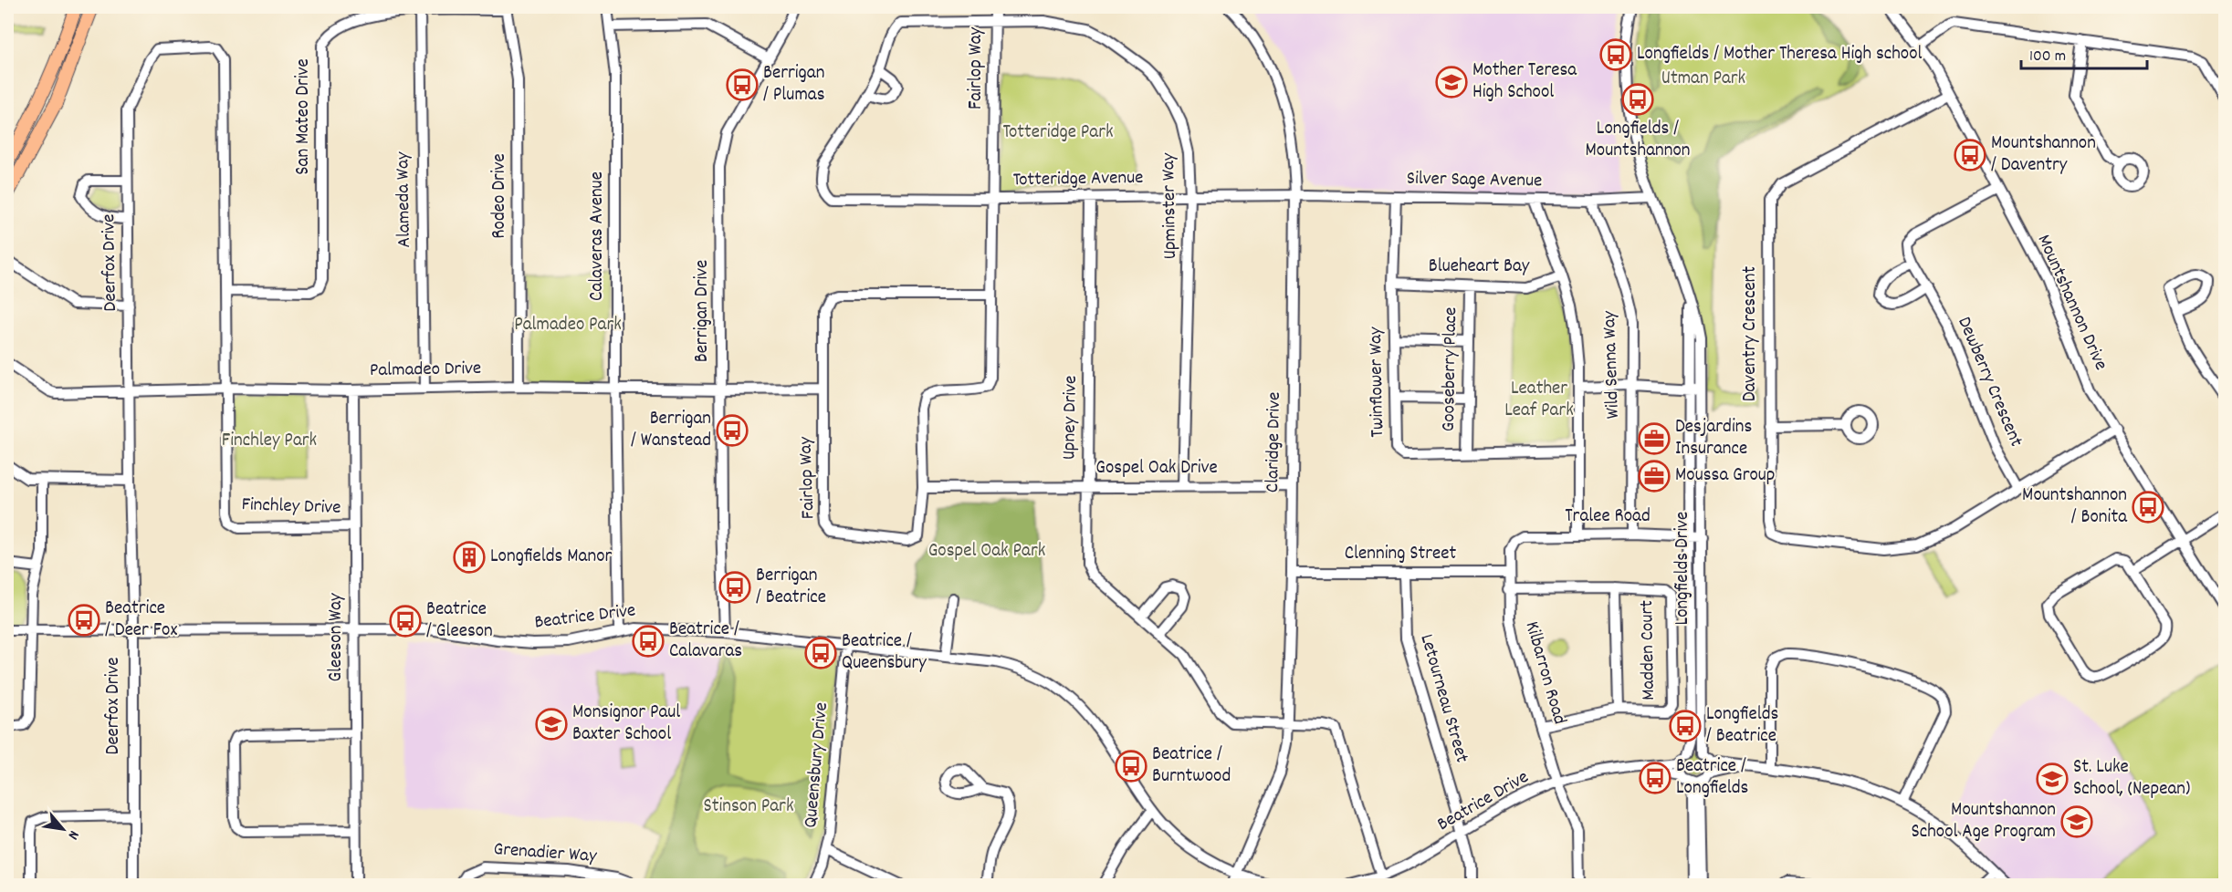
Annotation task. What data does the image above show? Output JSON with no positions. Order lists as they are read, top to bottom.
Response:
{
  "streets": {
    "street": [
      "Fairlop Way",
      "San Mateo Drive",
      "Totteridge Avenue",
      "Silver Sage Avenue",
      "Rodeo Drive",
      "Alameda Way",
      "Upminster Way",
      "Calaveras Avenue",
      "Deerfox Drive",
      "Blueheart Bay",
      "Mountshannon Drive",
      "Berrigan Drive",
      "Daventry Crescent",
      "Wild Senna Way",
      "Gooseberry Place",
      "Palmadeo Drive",
      "Twinflower Way",
      "Dewberry Crescent",
      "Upney Drive",
      "Claridge Drive",
      "Gospel Oak Drive",
      "Finchley Drive",
      "Tralee Road",
      "Clenning Street",
      "Longfields Drive",
      "Beatrice Drive",
      "Gleeson Way",
      "Madden Court",
      "Kilbarron Road",
      "Letourneau Street",
      "Queensbury Drive",
      "Grenadier Way"
    ]
  },
  "crossings": [
    ["Fairlop Way", "Totteridge Avenue"],
    ["Fairlop Way", "Upminster Way"],
    ["Fairlop Way", "Palmadeo Drive"],
    ["Fairlop Way", "Gospel Oak Drive"],
    ["San Mateo Drive", "Rodeo Drive"],
    ["San Mateo Drive", "Alameda Way"],
    ["San Mateo Drive", "Deerfox Drive"],
    ["Totteridge Avenue", "Silver Sage Avenue"],
    ["Totteridge Avenue", "Upminster Way"],
    ["Totteridge Avenue", "Upney Drive"],
    ["Totteridge Avenue", "Claridge Drive"],
    ["Silver Sage Avenue", "Wild Senna Way"],
    ["Silver Sage Avenue", "Twinflower Way"],
    ["Silver Sage Avenue", "Claridge Drive"],
    ["Silver Sage Avenue", "Longfields Drive"],
    ["Rodeo Drive", "Palmadeo Drive"],
    ["Alameda Way", "Palmadeo Drive"],
    ["Upminster Way", "Gospel Oak Drive"],
    ["Calaveras Avenue", "Palmadeo Drive"],
    ["Calaveras Avenue", "Beatrice Drive"],
    ["Deerfox Drive", "Palmadeo Drive"],
    ["Deerfox Drive", "Finchley Drive"],
    ["Deerfox Drive", "Beatrice Drive"],
    ["Blueheart Bay", "Gooseberry Place"],
    ["Blueheart Bay", "Twinflower Way"],
    ["Mountshannon Drive", "Daventry Crescent"],
    ["Mountshannon Drive", "Dewberry Crescent"],
    ["Berrigan Drive", "Palmadeo Drive"],
    ["Berrigan Drive", "Beatrice Drive"],
    ["Daventry Crescent", "Dewberry Crescent"],
    ["Wild Senna Way", "Tralee Road"],
    ["Gooseberry Place", "Twinflower Way"],
    ["Palmadeo Drive", "Finchley Drive"],
    ["Palmadeo Drive", "Gleeson Way"],
    ["Upney Drive", "Claridge Drive"],
    ["Upney Drive", "Gospel Oak Drive"],
    ["Claridge Drive", "Gospel Oak Drive"],
    ["Claridge Drive", "Clenning Street"],
    ["Claridge Drive", "Beatrice Drive"],
    ["Finchley Drive", "Gleeson Way"],
    ["Tralee Road", "Longfields Drive"],
    ["Tralee Road", "Kilbarron Road"],
    ["Clenning Street", "Kilbarron Road"],
    ["Clenning Street", "Letourneau Street"],
    ["Longfields Drive", "Beatrice Drive"],
    ["Beatrice Drive", "Gleeson Way"],
    ["Beatrice Drive", "Kilbarron Road"],
    ["Beatrice Drive", "Letourneau Street"],
    ["Beatrice Drive", "Queensbury Drive"],
    ["Madden Court", "Kilbarron Road"]
  ],
  "parks": [
    "Utman Park",
    "Totteridge Park",
    "Palmadeo Park",
    "Leather Leaf Park",
    "Finchley Park",
    "Gospel Oak Park",
    "Stinson Park"
  ],
  "places": {
    "bus stop": [
      "Longfields / Mother Theresa High school",
      "Berrigan / Plumas",
      "Longfields / Mountshannon",
      "Mountshannon / Daventry",
      "Berrigan / Wanstead",
      "Mountshannon / Bonita",
      "Berrigan / Beatrice",
      "Beatrice / Deer Fox",
      "Beatrice / Gleeson",
      "Beatrice / Calavaras",
      "Beatrice / Queensbury",
      "Longfields / Beatrice",
      "Beatrice / Burntwood",
      "Beatrice / Longfields"
    ],
    "school or university": [
      "Mother Teresa High School",
      "Monsignor Paul Baxter School",
      "St. Luke School, (Nepean)",
      "Mountshannon School Age Program"
    ],
    "office": ["Desjardins Insurance", "Moussa Group"],
    "building": ["Longfields Manor"]
  },
  "scale_bar": "100 m",
  "north": "bottom right"
}
